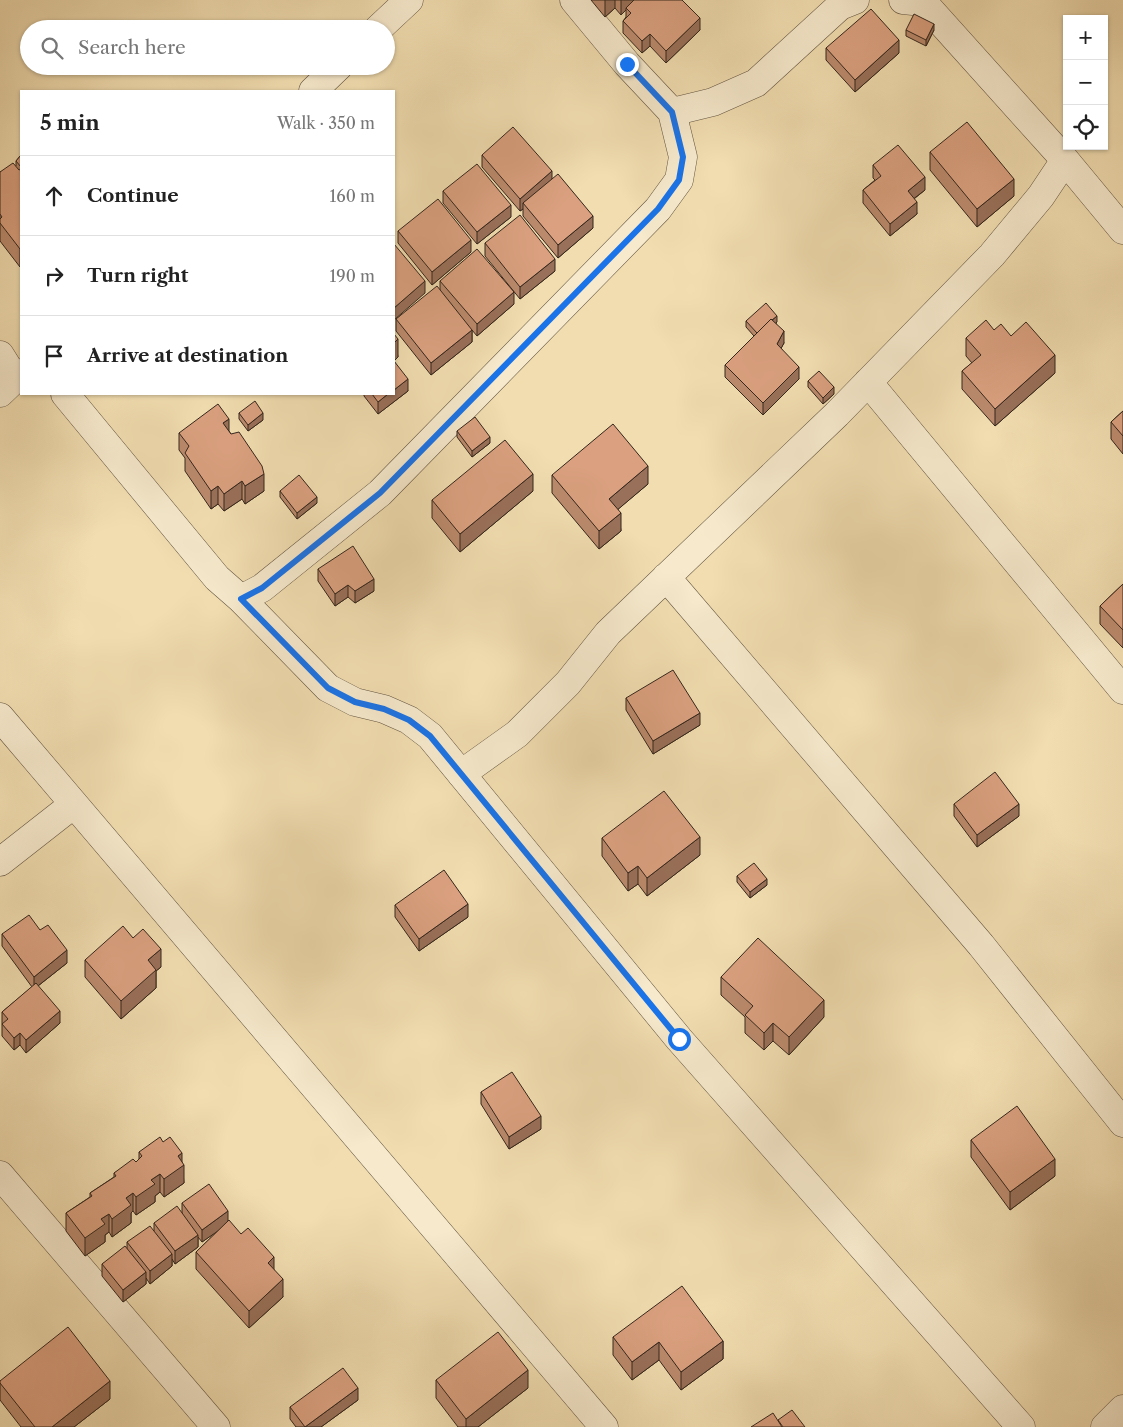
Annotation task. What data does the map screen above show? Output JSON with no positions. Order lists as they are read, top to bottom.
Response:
{
  "page": {
    "map_buttons": ["+", "−"],
    "search": "Search here",
    "heading": ["5 min", "Walk · 350 m"],
    "list": [
      ["Continue", "160 m"],
      ["Turn right", "190 m"],
      "Arrive at destination"
    ]
  }
}
